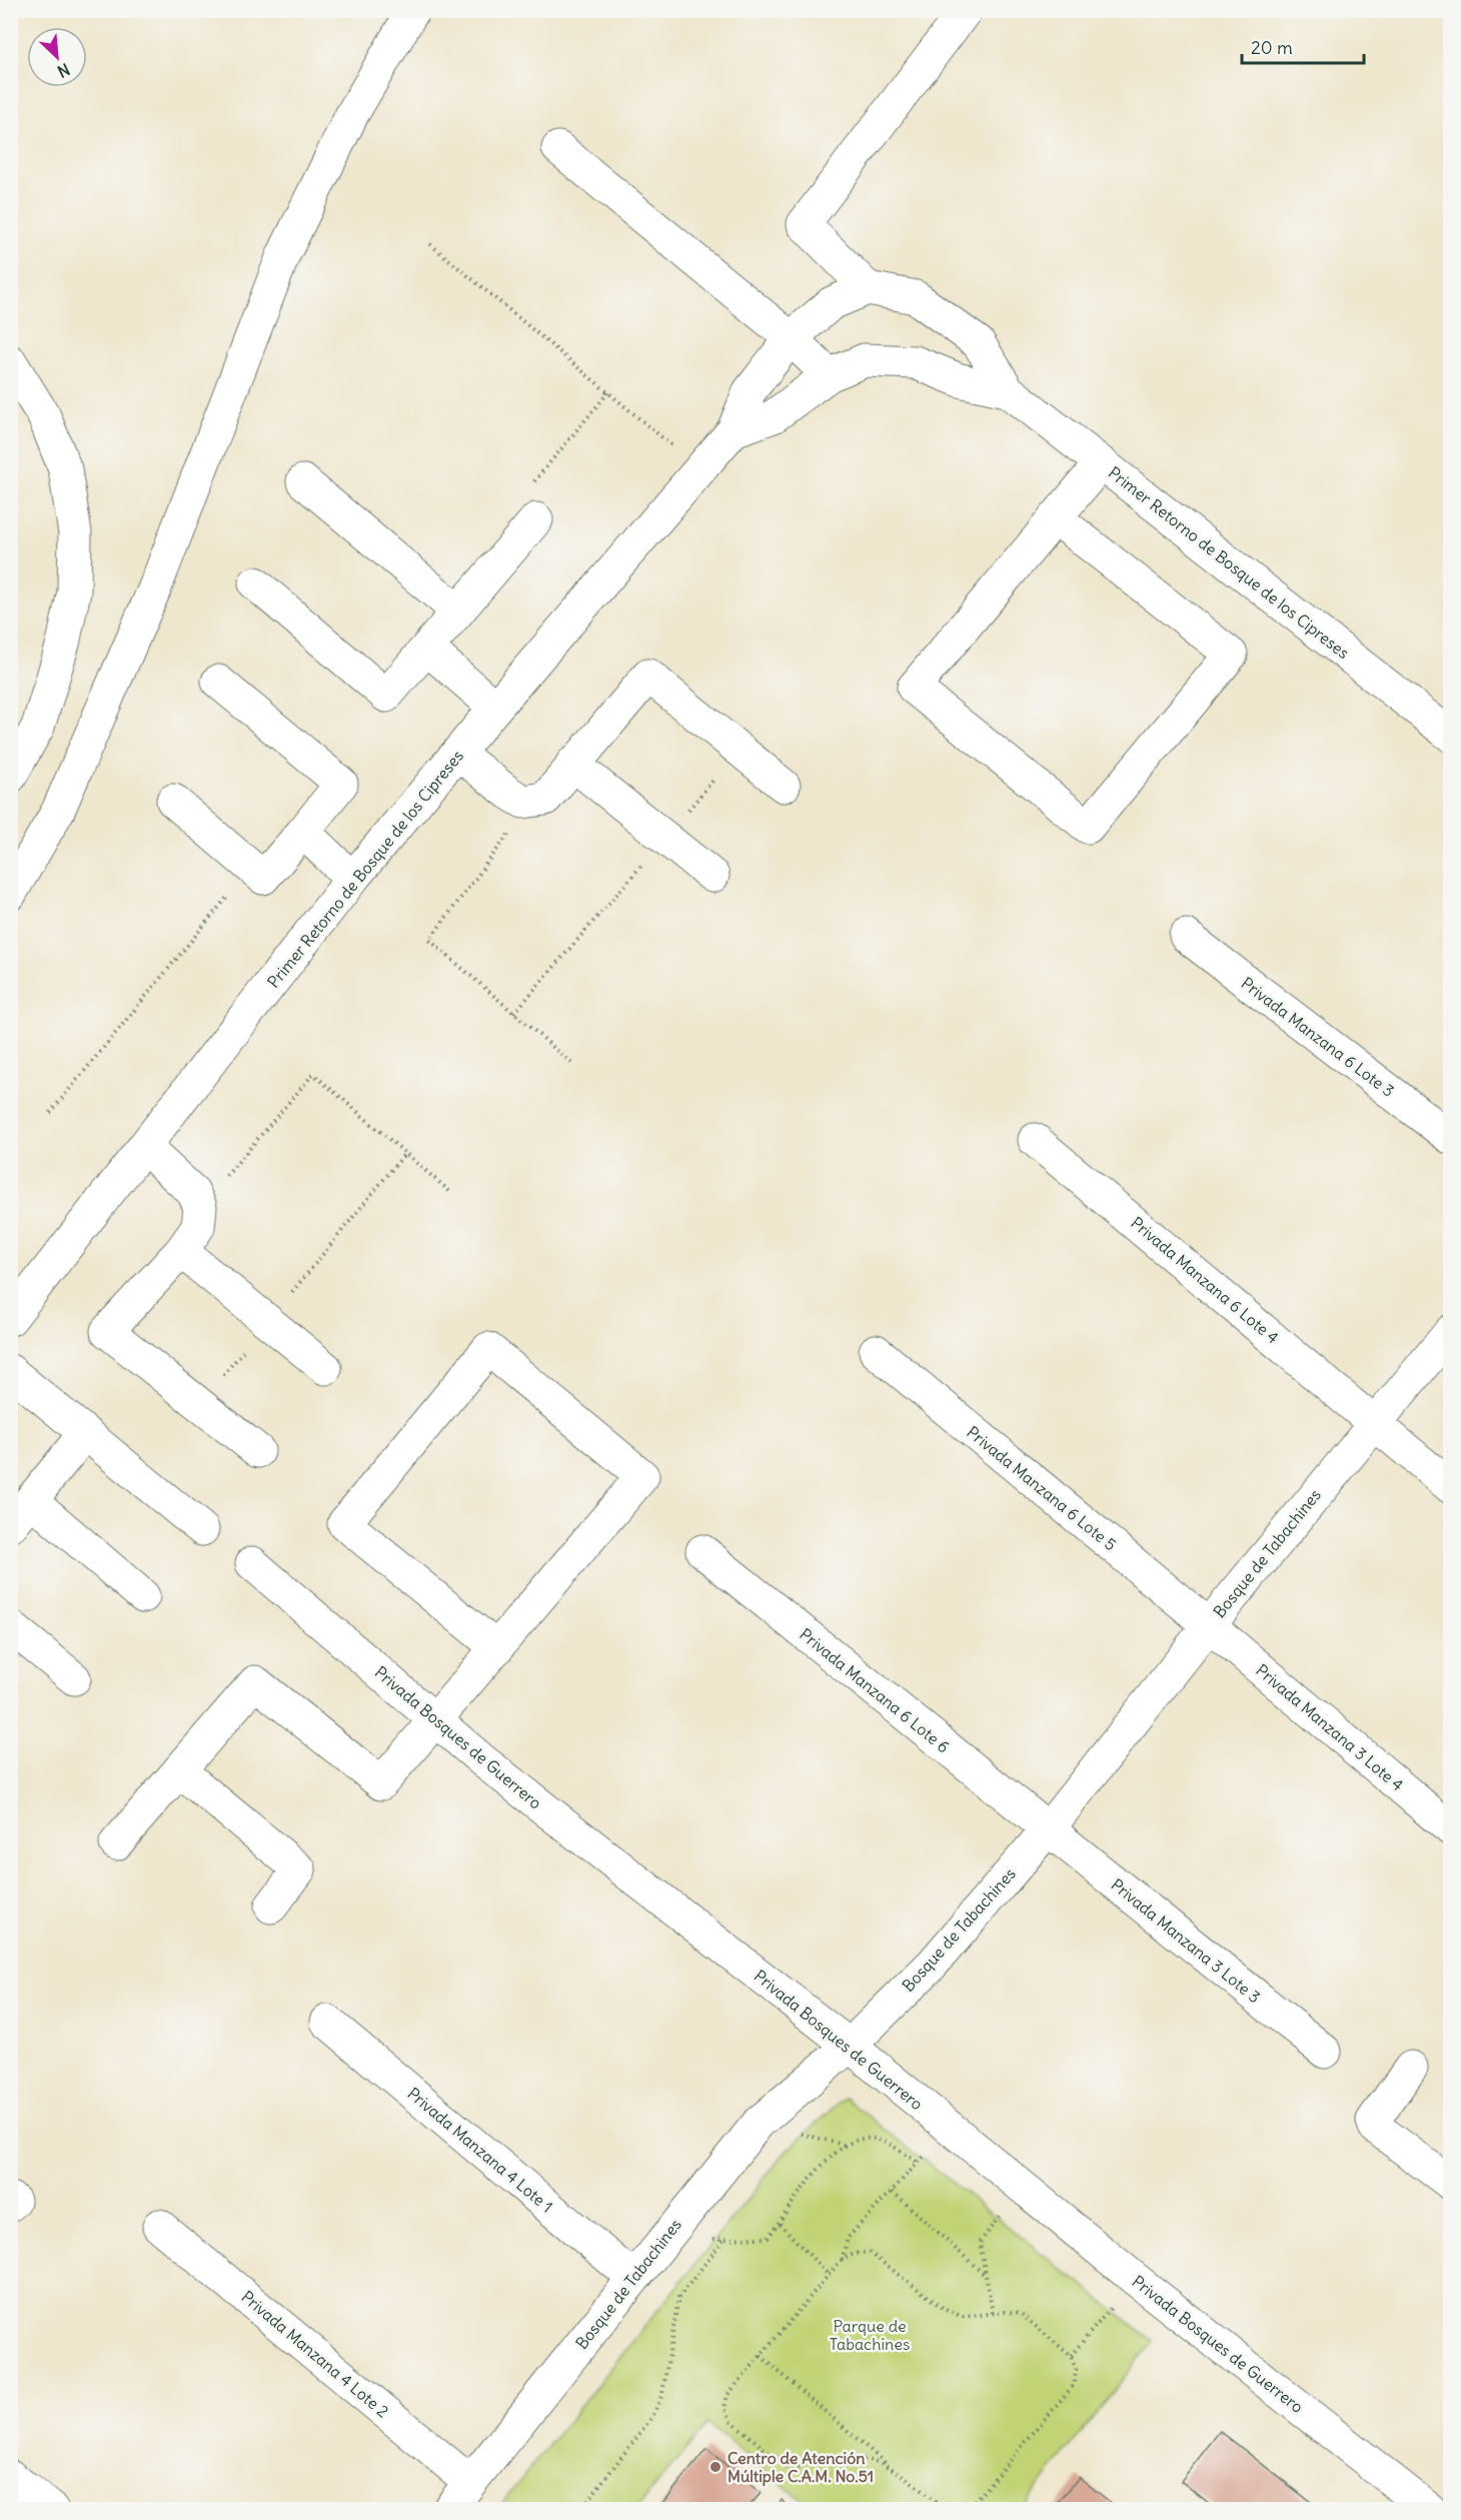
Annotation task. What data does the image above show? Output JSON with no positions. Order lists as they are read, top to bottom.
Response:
{
  "streets": {
    "main road": [
      "Primer Retorno de Bosque de los Cipreses",
      "Privada Manzana 6 Lote 3",
      "Privada Manzana 6 Lote 4",
      "Privada Manzana 6 Lote 5",
      "Bosque de Tabachines",
      "Privada Manzana 6 Lote 6",
      "Privada Manzana 3 Lote 4",
      "Privada Bosques de Guerrero",
      "Privada Manzana 3 Lote 3",
      "Privada Manzana 4 Lote 1",
      "Privada Manzana 4 Lote 2"
    ]
  },
  "crossings": [
    ["Privada Manzana 6 Lote 4", "Bosque de Tabachines"],
    ["Privada Manzana 6 Lote 5", "Bosque de Tabachines"],
    ["Privada Manzana 6 Lote 5", "Privada Manzana 3 Lote 4"],
    ["Bosque de Tabachines", "Privada Manzana 6 Lote 6"],
    ["Bosque de Tabachines", "Privada Manzana 3 Lote 4"],
    ["Bosque de Tabachines", "Privada Bosques de Guerrero"],
    ["Bosque de Tabachines", "Privada Manzana 3 Lote 3"],
    ["Bosque de Tabachines", "Privada Manzana 4 Lote 1"],
    ["Bosque de Tabachines", "Privada Manzana 4 Lote 2"],
    ["Privada Manzana 6 Lote 6", "Privada Manzana 3 Lote 3"]
  ],
  "parks": ["Parque de Tabachines"],
  "places": ["Centro de Atención Múltiple C.A.M. No.51"],
  "scale_bar": "20 m",
  "north": "bottom right"
}
